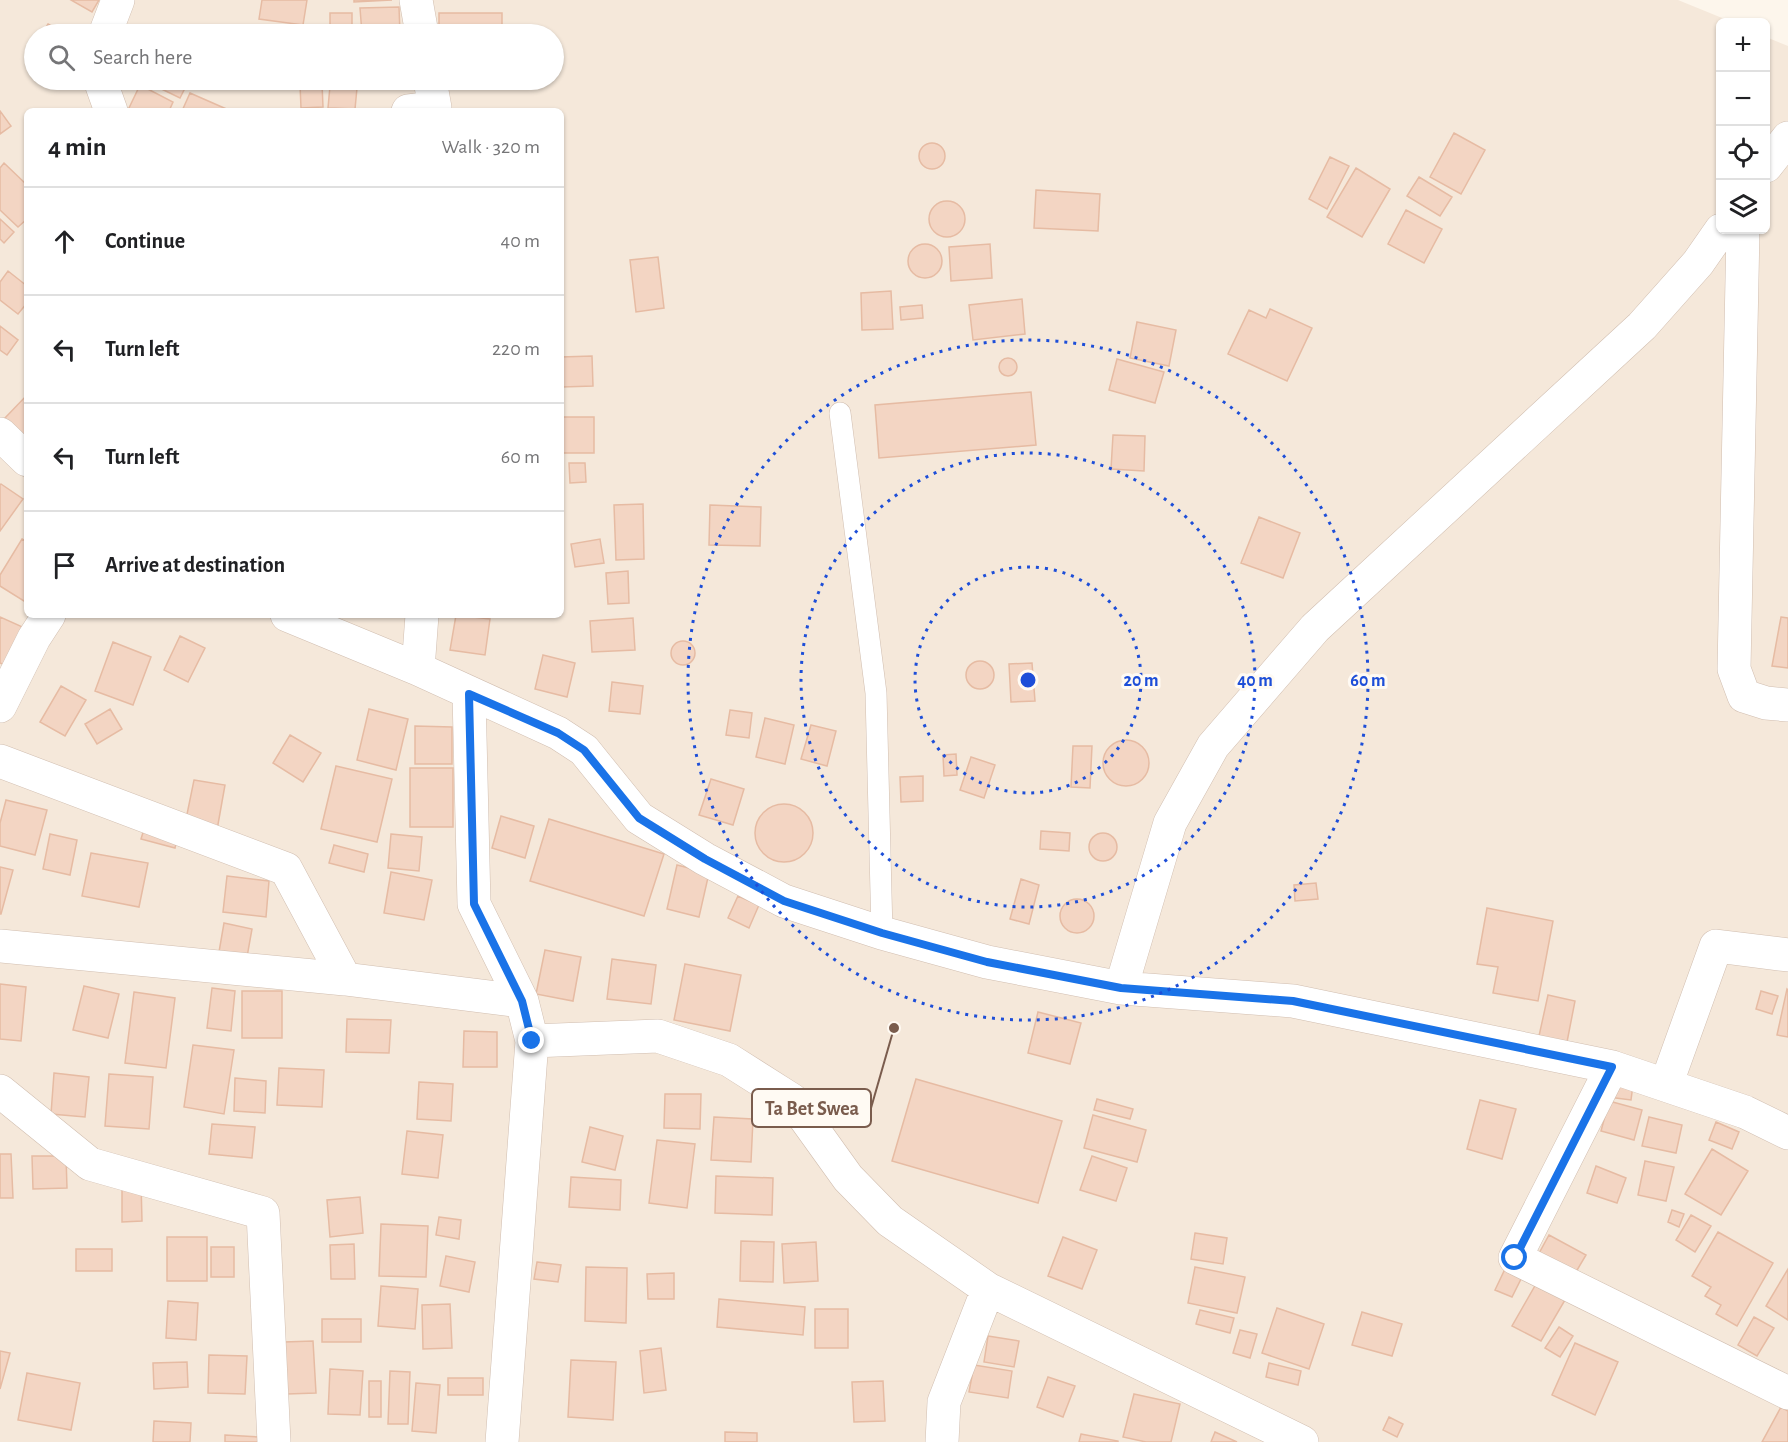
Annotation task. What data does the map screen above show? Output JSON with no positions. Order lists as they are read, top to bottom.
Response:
{
  "places": ["Ta Bet Swea"],
  "page": {
    "map_buttons": ["+", "−"],
    "search": "Search here",
    "heading": ["4 min", "Walk · 320 m"],
    "list": [
      ["Continue", "40 m"],
      ["Turn left", "220 m"],
      ["Turn left", "60 m"],
      "Arrive at destination"
    ]
  },
  "rings": ["20 m", "40 m", "60 m"]
}
